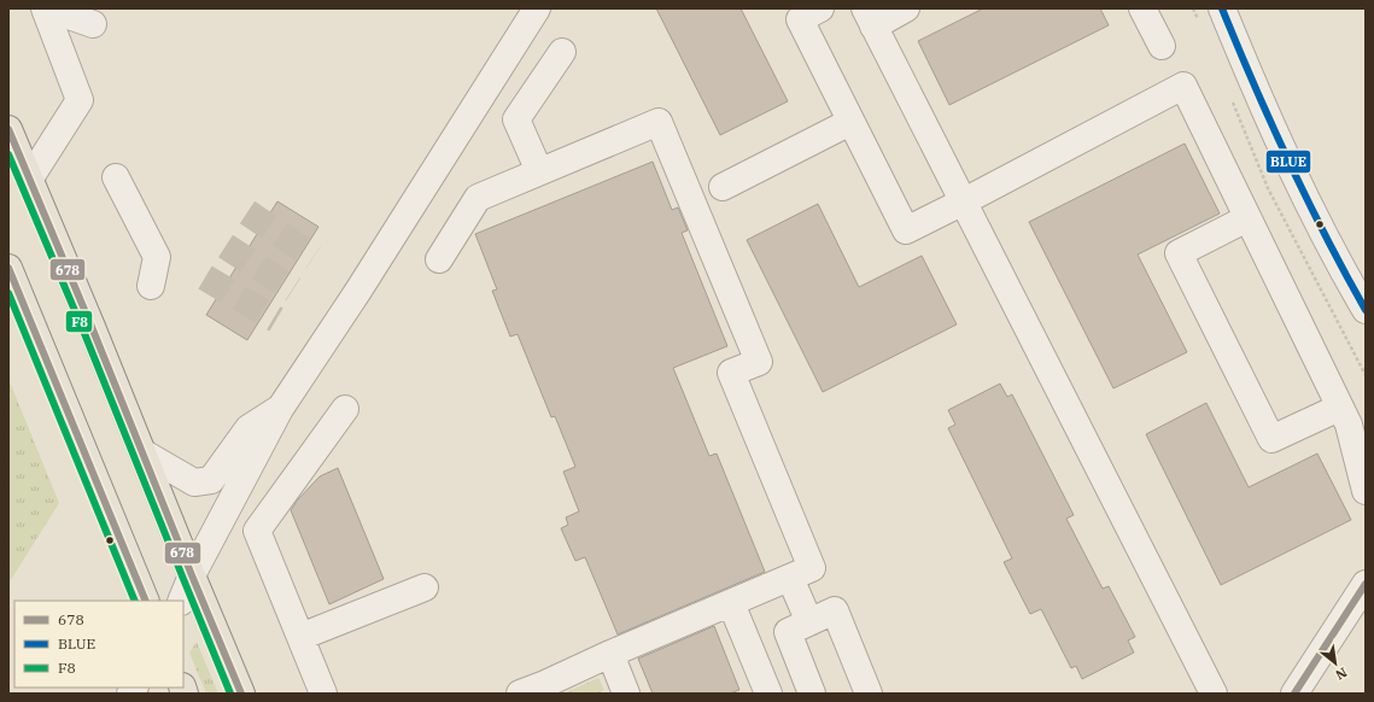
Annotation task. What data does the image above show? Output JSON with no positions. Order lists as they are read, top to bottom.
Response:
{
  "lines": ["transit line BLUE", "transit line 678", "transit line F8"],
  "legend": ["678", "BLUE", "F8"],
  "north": "bottom right"
}
